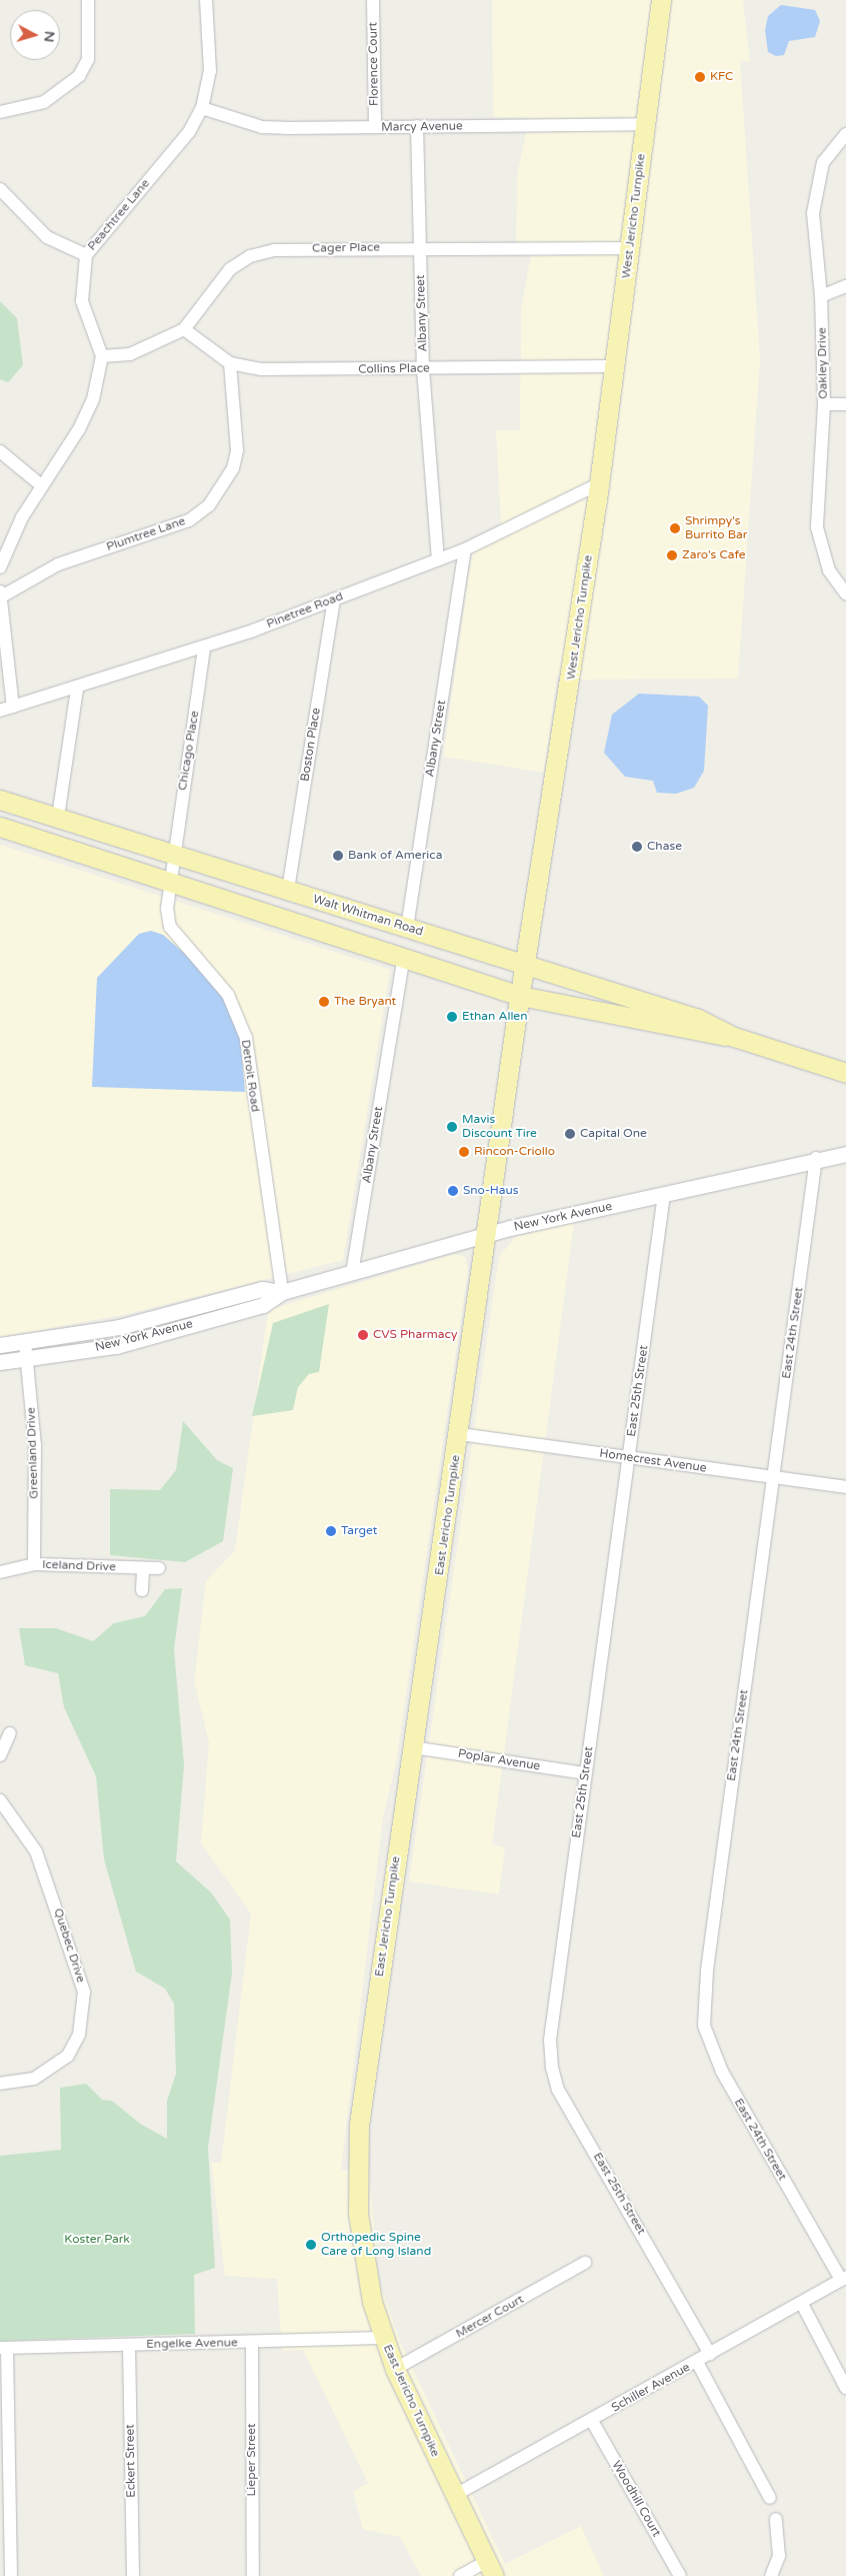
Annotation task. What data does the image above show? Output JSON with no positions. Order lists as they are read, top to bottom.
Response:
{
  "streets": {
    "main road": ["West Jericho Turnpike", "Walt Whitman Road", "East Jericho Turnpike"],
    "street": [
      "Florence Court",
      "Marcy Avenue",
      "Peachtree Lane",
      "Cager Place",
      "Albany Street",
      "Oakley Drive",
      "Collins Place",
      "Plumtree Lane",
      "Pinetree Road",
      "Boston Place",
      "Chicago Place",
      "Detroit Road",
      "New York Avenue",
      "East 24th Street",
      "East 25th Street",
      "Greenland Drive",
      "Homecrest Avenue",
      "Iceland Drive",
      "Poplar Avenue",
      "Quebec Drive",
      "Mercer Court",
      "Engelke Avenue",
      "Schiller Avenue",
      "Lieper Street",
      "Eckert Street",
      "Woodhill Court"
    ]
  },
  "crossings": [
    ["Florence Court", "Marcy Avenue"],
    ["Marcy Avenue", "Peachtree Lane"],
    ["Marcy Avenue", "West Jericho Turnpike"],
    ["Marcy Avenue", "Albany Street"],
    ["Peachtree Lane", "Cager Place"],
    ["West Jericho Turnpike", "Cager Place"],
    ["West Jericho Turnpike", "Collins Place"],
    ["West Jericho Turnpike", "Pinetree Road"],
    ["West Jericho Turnpike", "Walt Whitman Road"],
    ["West Jericho Turnpike", "New York Avenue"],
    ["West Jericho Turnpike", "East Jericho Turnpike"],
    ["Cager Place", "Albany Street"],
    ["Cager Place", "Collins Place"],
    ["Albany Street", "Collins Place"],
    ["Albany Street", "Pinetree Road"],
    ["Albany Street", "Walt Whitman Road"],
    ["Albany Street", "New York Avenue"],
    ["Collins Place", "Plumtree Lane"],
    ["Pinetree Road", "Boston Place"],
    ["Pinetree Road", "Chicago Place"],
    ["Boston Place", "Walt Whitman Road"],
    ["Chicago Place", "Walt Whitman Road"],
    ["Chicago Place", "Detroit Road"],
    ["Walt Whitman Road", "Detroit Road"],
    ["Detroit Road", "New York Avenue"],
    ["New York Avenue", "East 24th Street"],
    ["New York Avenue", "East 25th Street"],
    ["New York Avenue", "Greenland Drive"],
    ["New York Avenue", "East Jericho Turnpike"],
    ["East 24th Street", "Homecrest Avenue"],
    ["East 24th Street", "Schiller Avenue"],
    ["East 25th Street", "Homecrest Avenue"],
    ["East 25th Street", "Poplar Avenue"],
    ["East 25th Street", "Schiller Avenue"],
    ["Greenland Drive", "Iceland Drive"],
    ["Homecrest Avenue", "East Jericho Turnpike"],
    ["East Jericho Turnpike", "Poplar Avenue"],
    ["East Jericho Turnpike", "Mercer Court"],
    ["East Jericho Turnpike", "Engelke Avenue"],
    ["East Jericho Turnpike", "Schiller Avenue"],
    ["Engelke Avenue", "Lieper Street"],
    ["Engelke Avenue", "Eckert Street"],
    ["Schiller Avenue", "Woodhill Court"]
  ],
  "parks": ["Koster Park"],
  "places": [
    "KFC",
    "Shrimpy's Burrito Bar",
    "Zaro's Cafe",
    "Chase",
    "Bank of America",
    "The Bryant",
    "Ethan Allen",
    "Mavis Discount Tire",
    "Capital One",
    "Rincon-Criollo",
    "Sno-Haus",
    "CVS Pharmacy",
    "Target",
    "Orthopedic Spine Care of Long Island"
  ],
  "north": "right"
}
